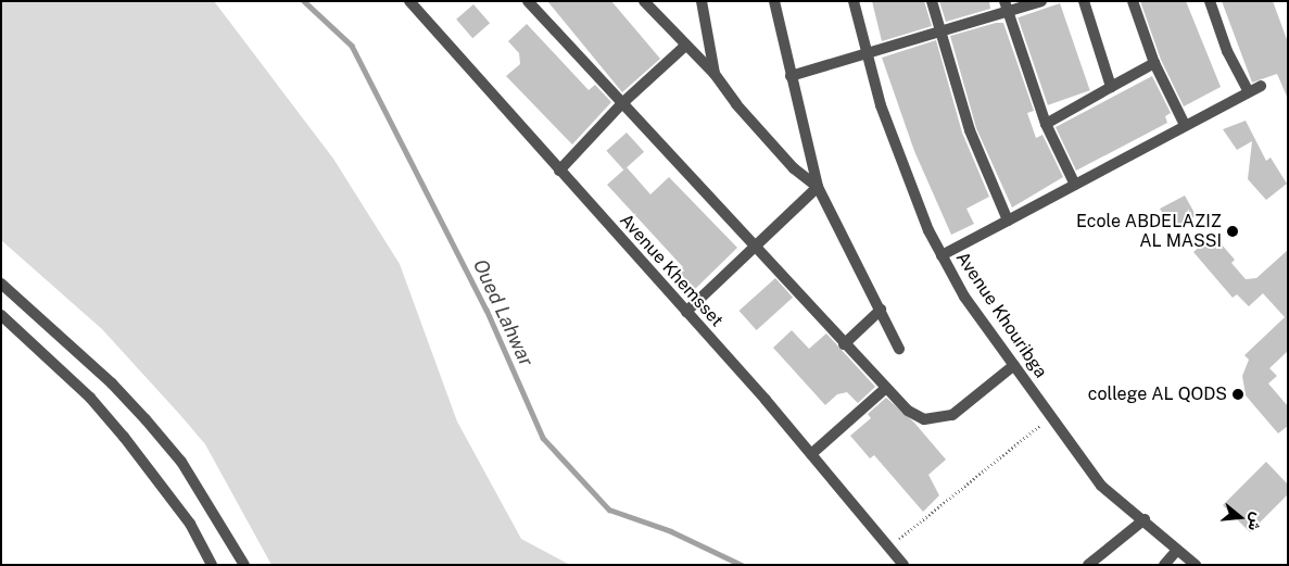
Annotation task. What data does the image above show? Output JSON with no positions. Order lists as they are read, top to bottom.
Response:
{
  "streets": {
    "street": ["Avenue Khemsset", "Avenue Khouribga"]
  },
  "water": ["Oued Lahwar"],
  "places": ["Ecole ABDELAZIZ AL MASSI", "college AL QODS"],
  "north": "right"
}
